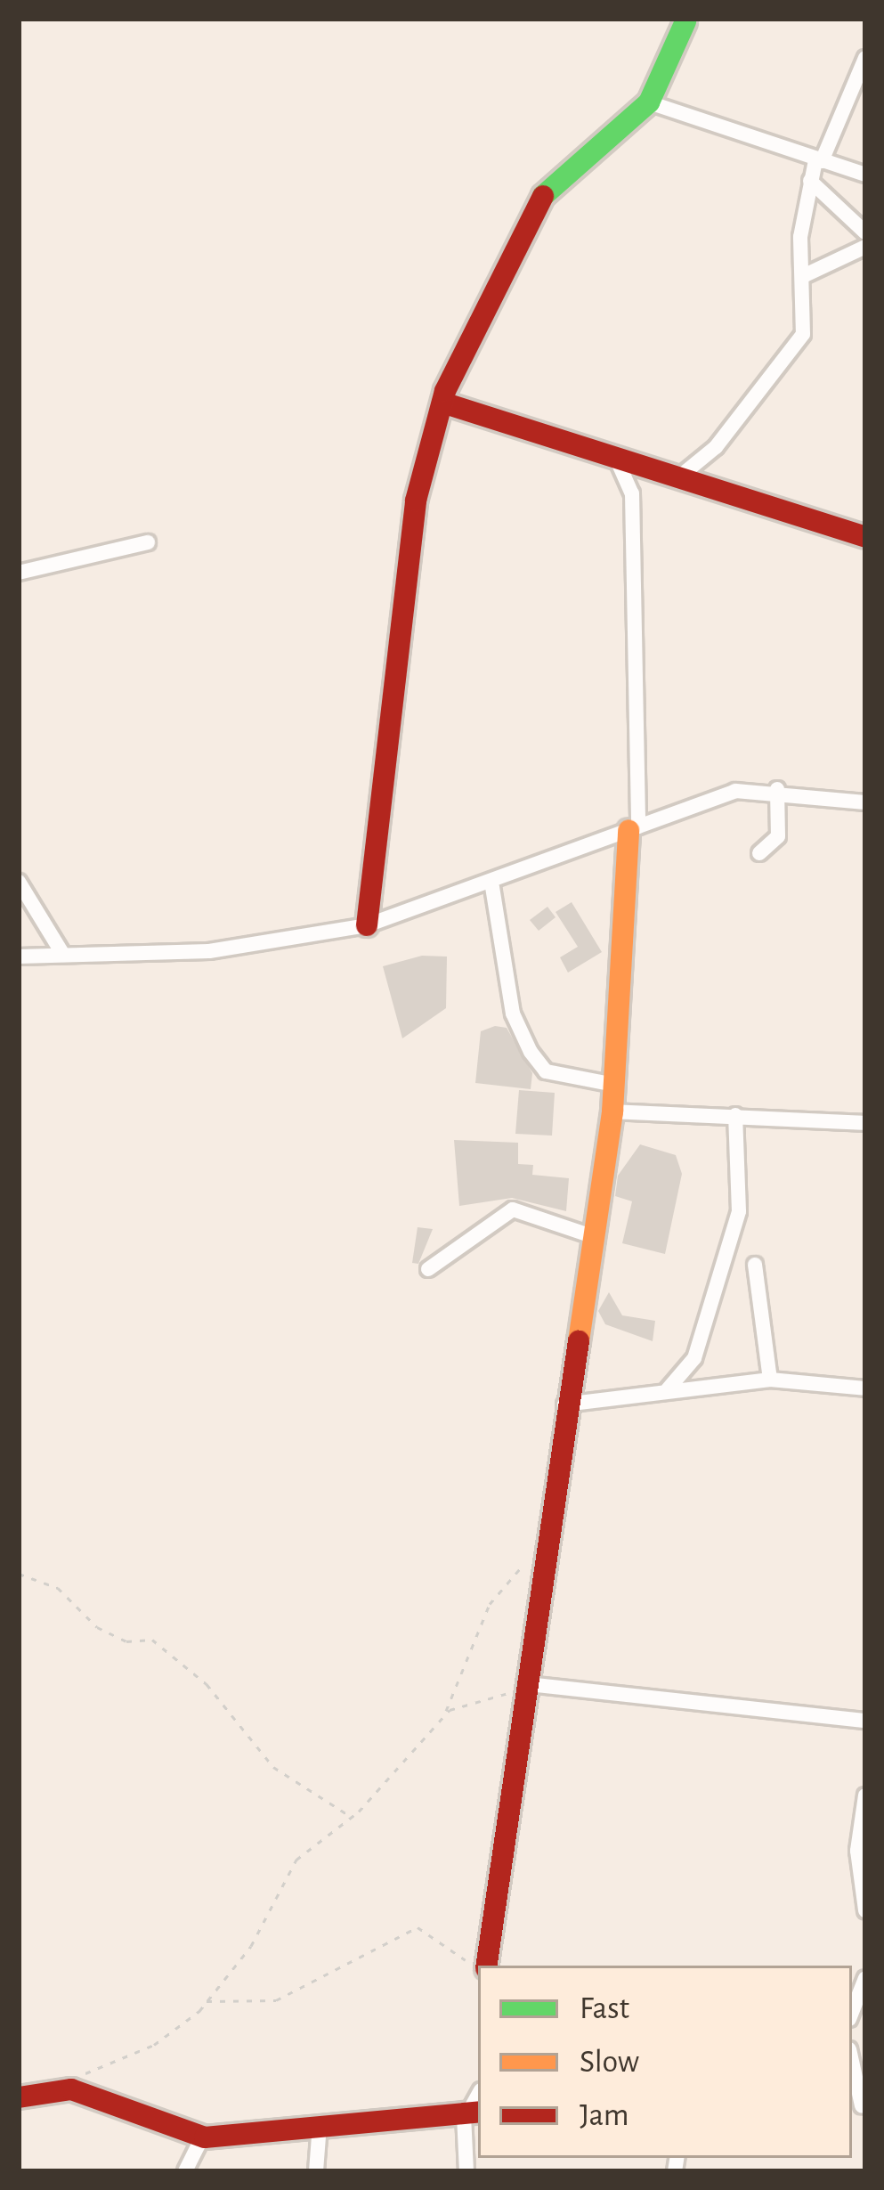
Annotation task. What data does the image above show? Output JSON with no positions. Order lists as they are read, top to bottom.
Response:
{
  "legend": ["Fast", "Slow", "Jam"]
}
